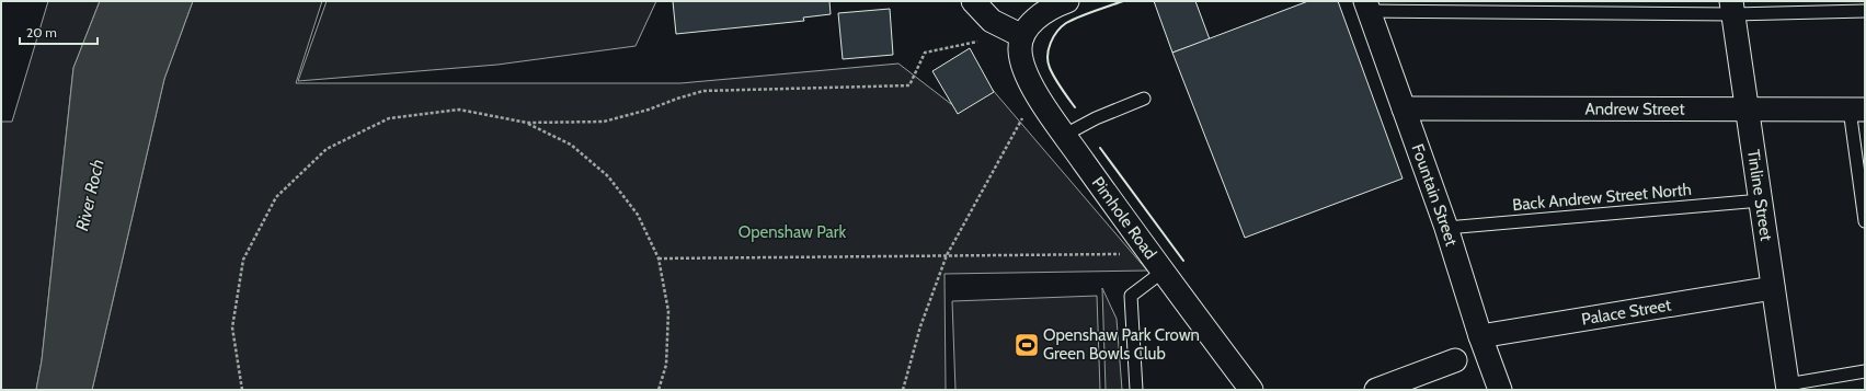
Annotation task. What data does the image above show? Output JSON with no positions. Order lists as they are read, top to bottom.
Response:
{
  "streets": {
    "street": [
      "Andrew Street",
      "Fountain Street",
      "Tinline Street",
      "Pimhole Road",
      "Palace Street"
    ],
    "lane": ["Back Andrew Street North"]
  },
  "crossings": [
    ["Andrew Street", "Fountain Street"],
    ["Andrew Street", "Tinline Street"],
    ["Fountain Street", "Back Andrew Street North"],
    ["Fountain Street", "Palace Street"],
    ["Tinline Street", "Back Andrew Street North"],
    ["Tinline Street", "Palace Street"]
  ],
  "water": ["River Roch"],
  "parks": ["Openshaw Park"],
  "places": {
    "sports": ["Openshaw Park Crown Green Bowls Club"]
  },
  "scale_bar": "20 m"
}
